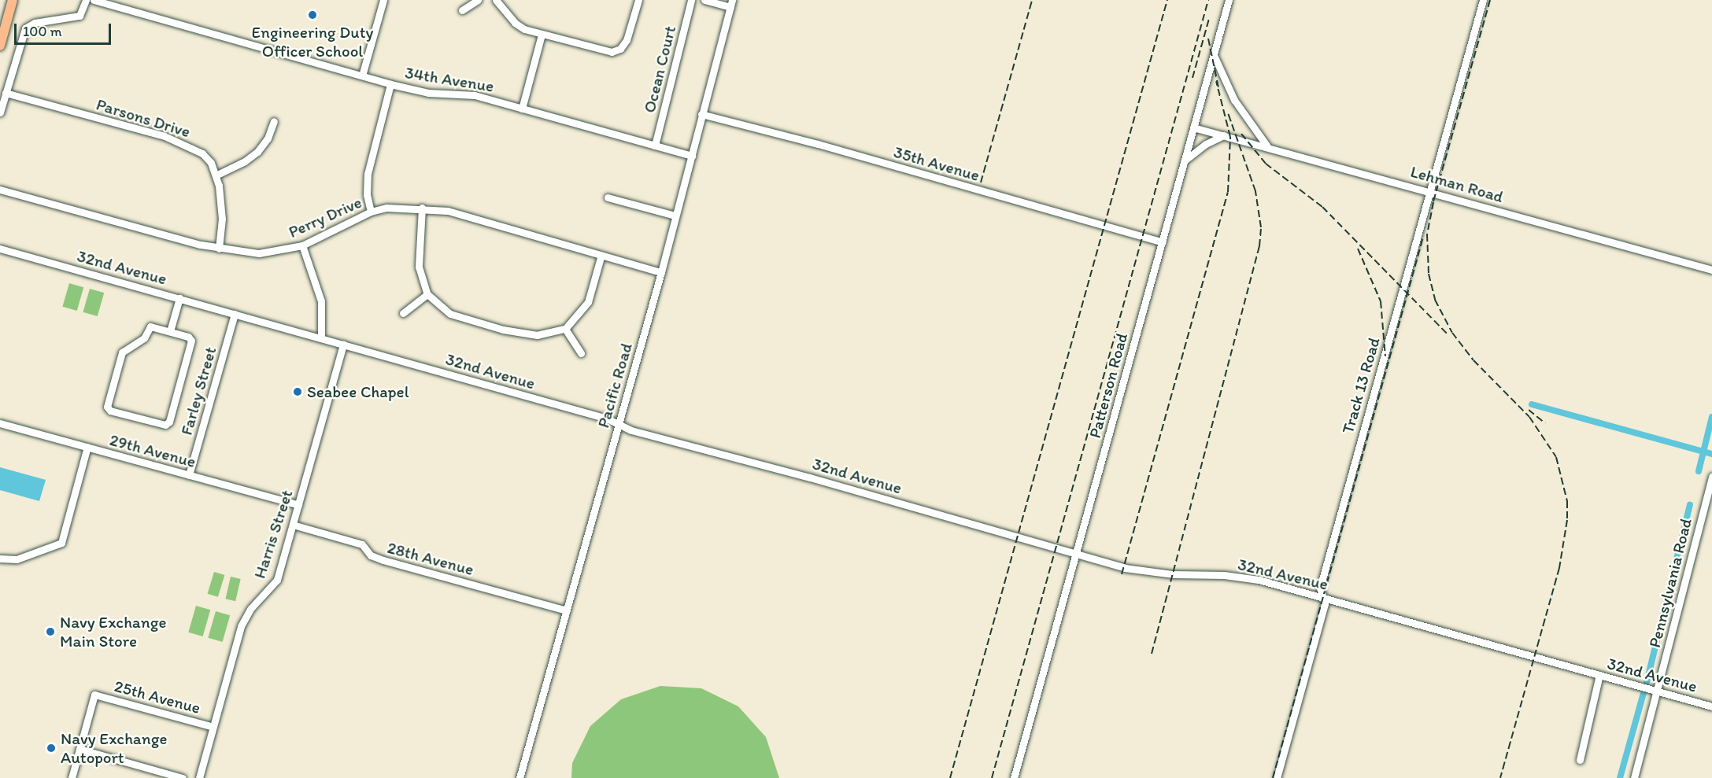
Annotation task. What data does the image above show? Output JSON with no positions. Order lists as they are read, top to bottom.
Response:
{
  "streets": {
    "street": [
      "Ocean Court",
      "34th Avenue",
      "Parsons Drive",
      "35th Avenue",
      "Lehman Road",
      "Perry Drive",
      "32nd Avenue",
      "Pacific Road",
      "Patterson Road",
      "Track 13 Road",
      "Farley Street",
      "29th Avenue",
      "Harris Street",
      "28th Avenue",
      "Pennsylvania Road",
      "25th Avenue"
    ]
  },
  "crossings": [
    ["Ocean Court", "34th Avenue"],
    ["34th Avenue", "Pacific Road"],
    ["Parsons Drive", "Perry Drive"],
    ["35th Avenue", "Pacific Road"],
    ["35th Avenue", "Patterson Road"],
    ["Lehman Road", "Patterson Road"],
    ["Lehman Road", "Track 13 Road"],
    ["Perry Drive", "Pacific Road"],
    ["32nd Avenue", "Pacific Road"],
    ["32nd Avenue", "Patterson Road"],
    ["32nd Avenue", "Track 13 Road"],
    ["32nd Avenue", "Farley Street"],
    ["32nd Avenue", "Harris Street"],
    ["32nd Avenue", "Pennsylvania Road"],
    ["Pacific Road", "28th Avenue"],
    ["Farley Street", "29th Avenue"],
    ["29th Avenue", "Harris Street"],
    ["Harris Street", "28th Avenue"],
    ["Harris Street", "25th Avenue"]
  ],
  "places": [
    "Engineering Duty Officer School",
    "Seabee Chapel",
    "Navy Exchange Main Store",
    "Navy Exchange Autoport"
  ],
  "scale_bar": "100 m"
}
